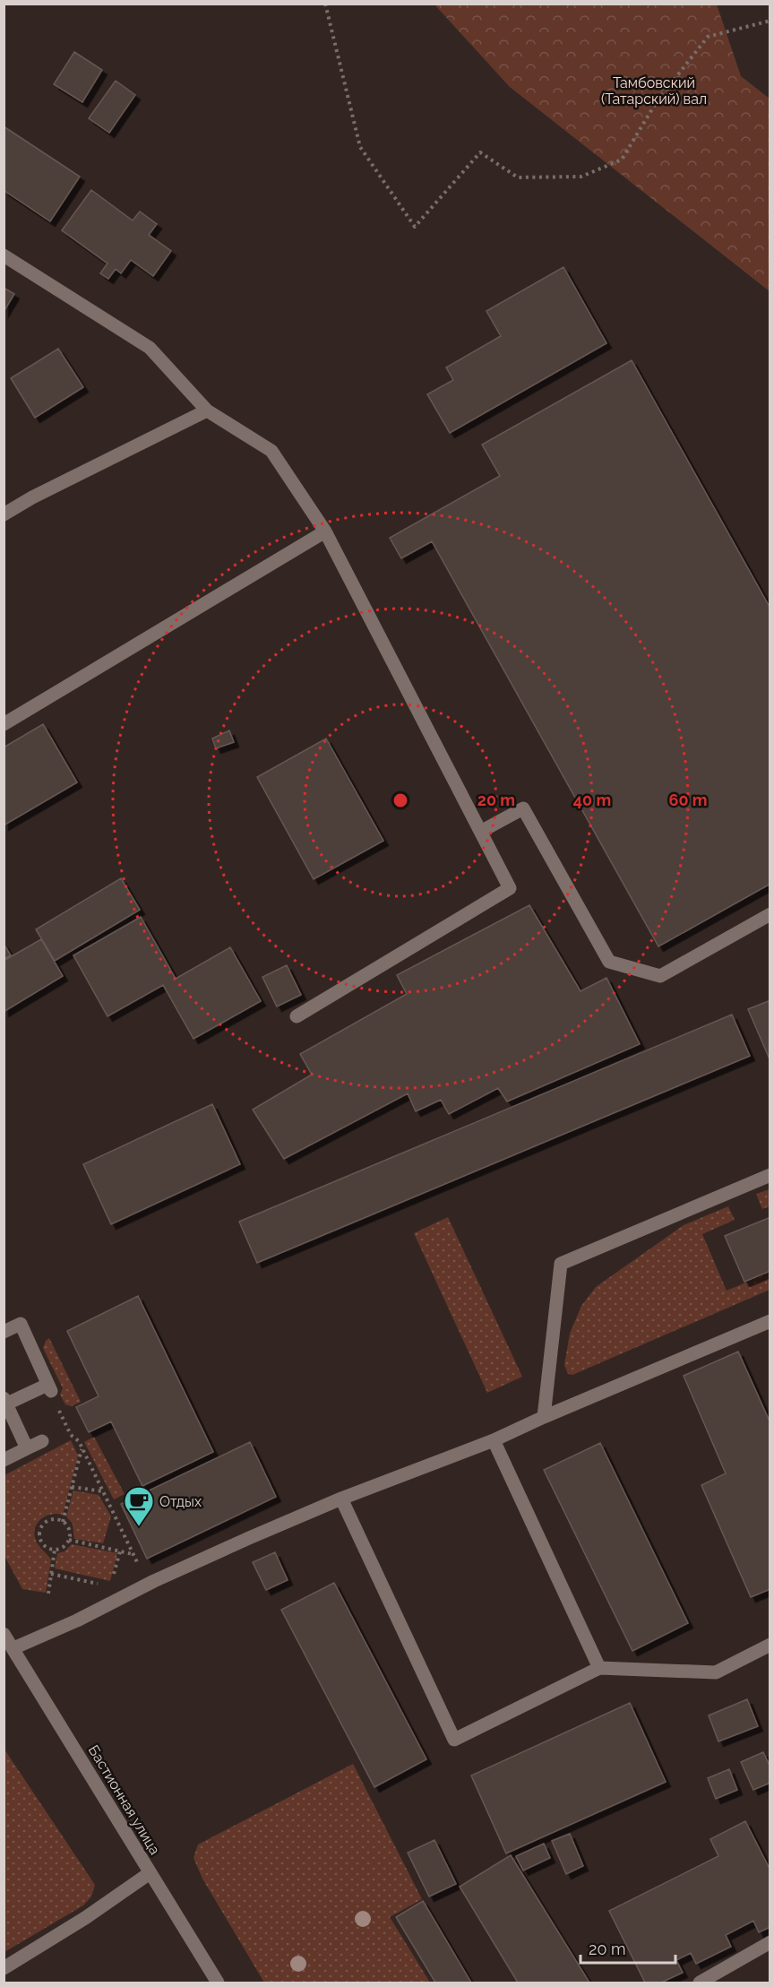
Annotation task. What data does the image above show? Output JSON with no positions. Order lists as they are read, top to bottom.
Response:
{
  "streets": {
    "street": ["Бастионная улица"]
  },
  "parks": ["Тамбовский (Татарский) вал"],
  "places": {
    "cafe": ["Отдых"]
  },
  "scale_bar": "20 m",
  "rings": ["20 m", "40 m", "60 m"]
}
